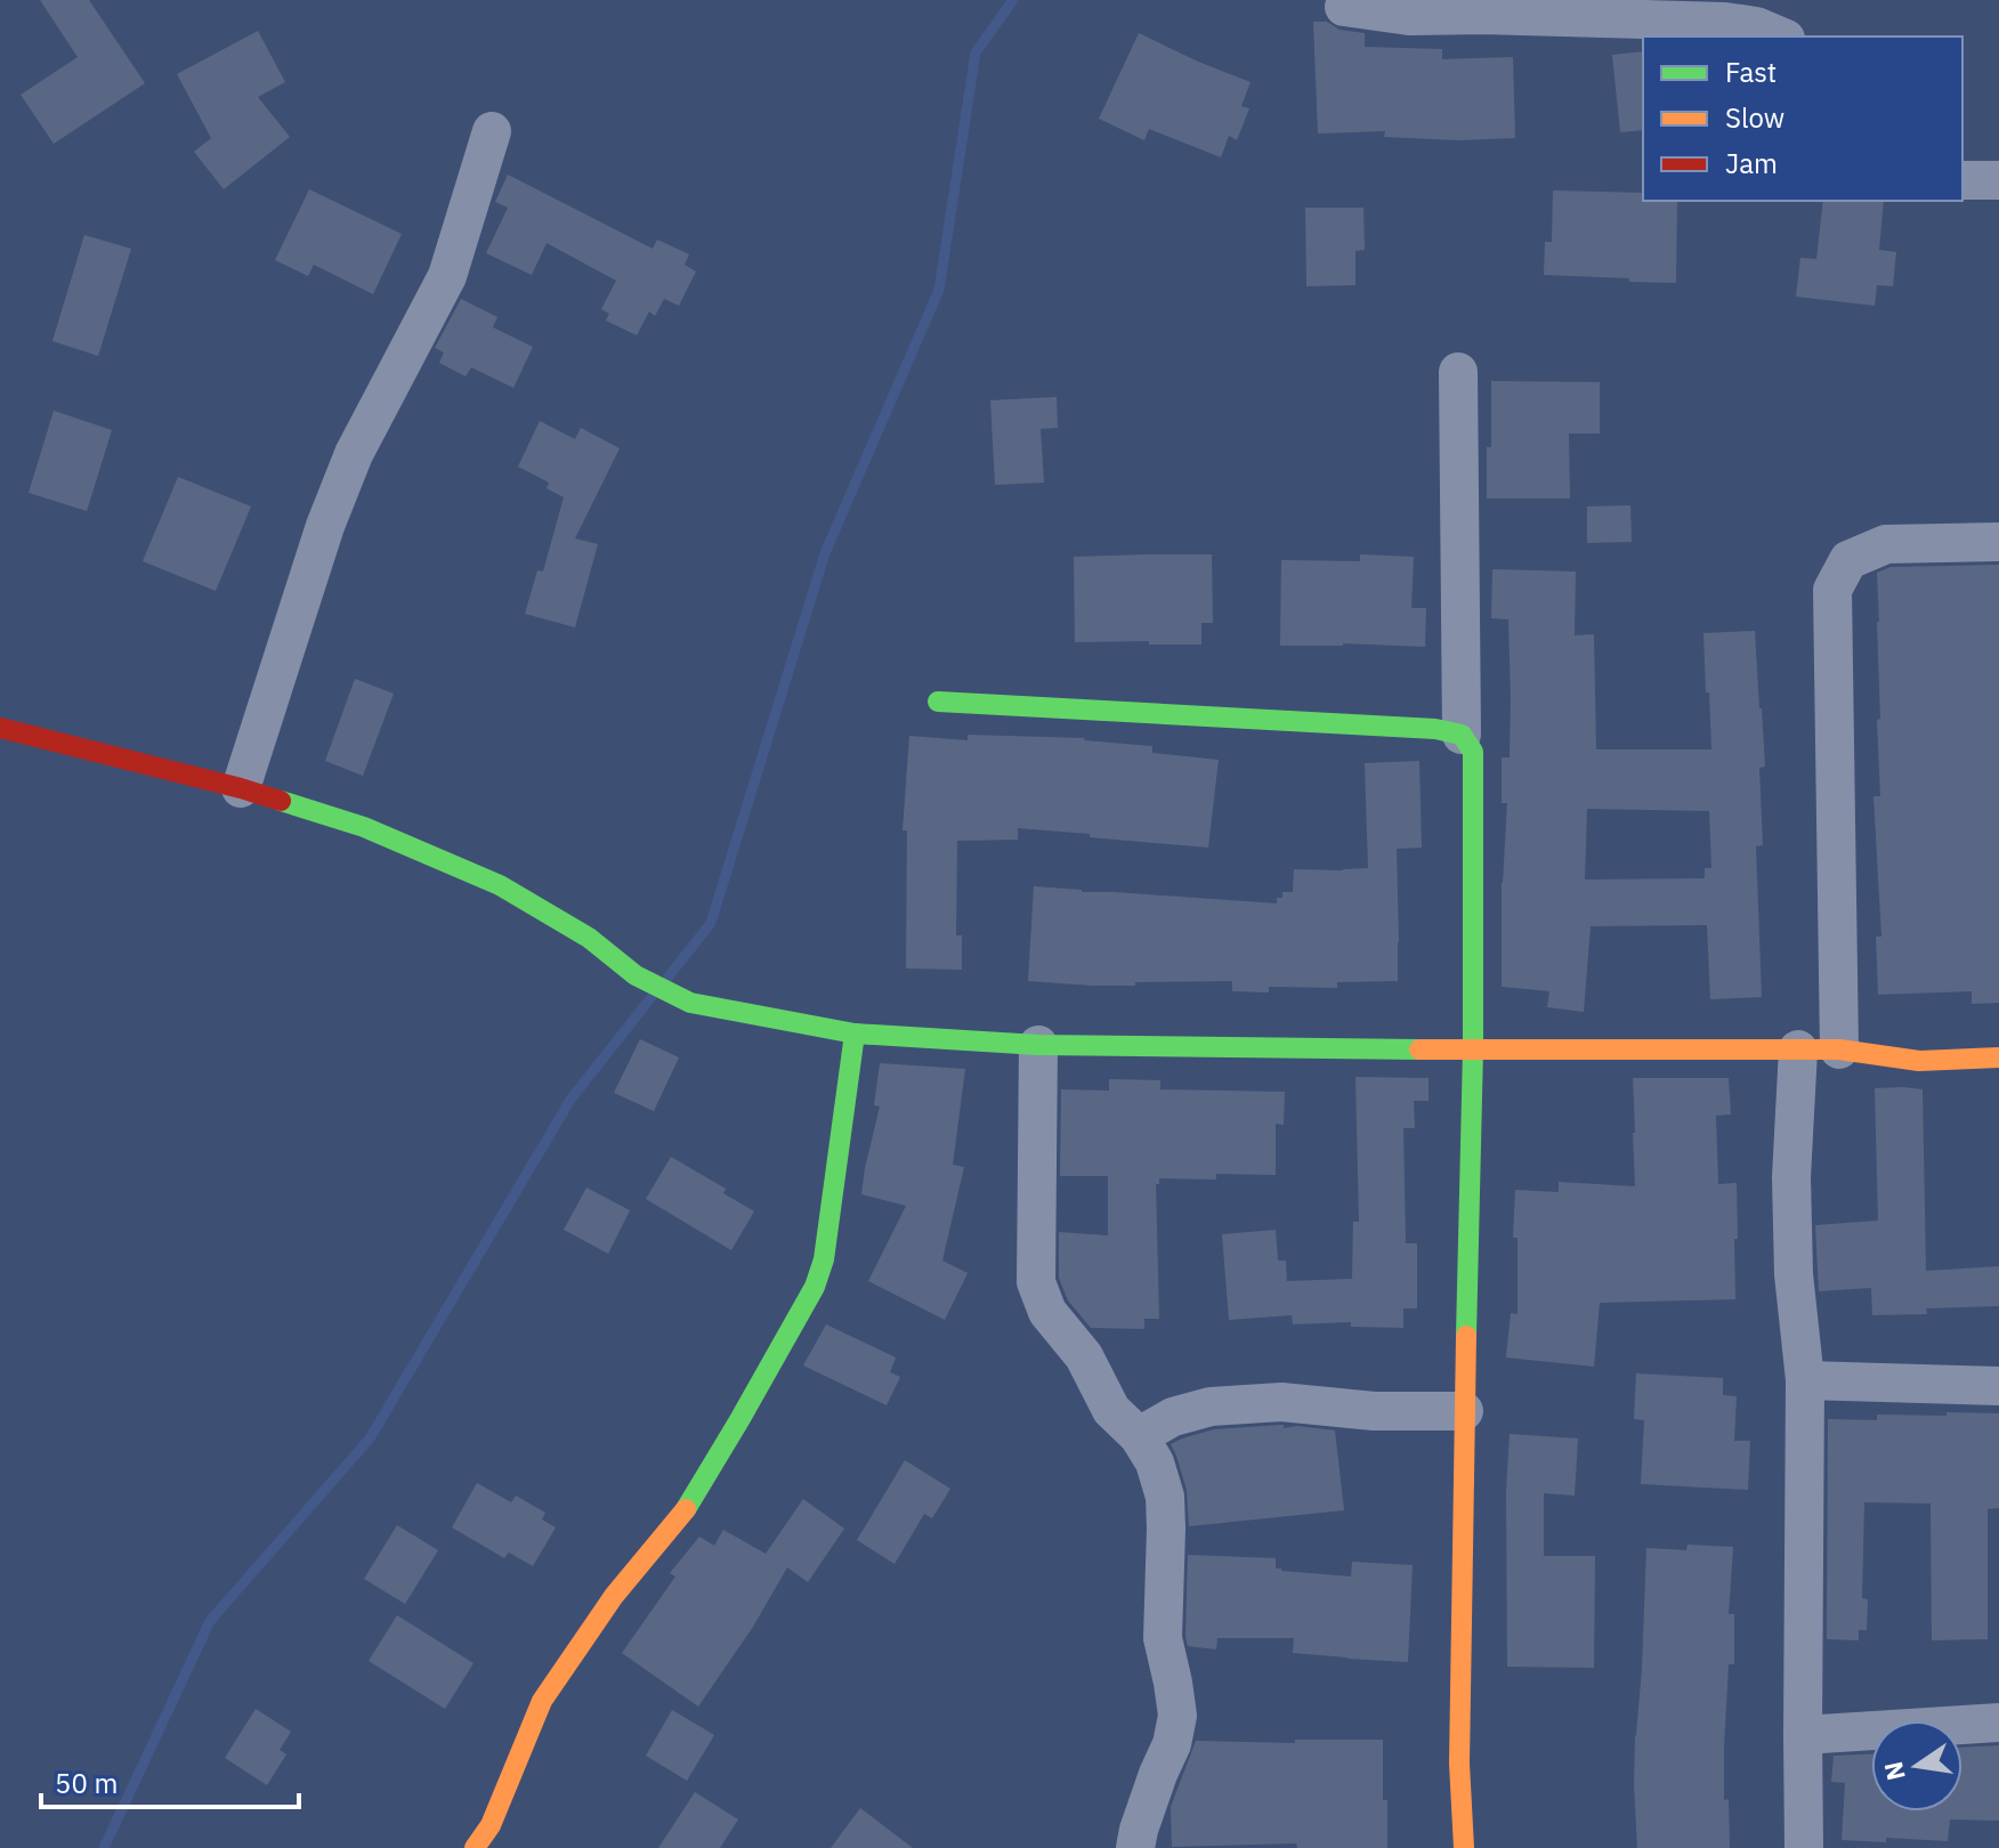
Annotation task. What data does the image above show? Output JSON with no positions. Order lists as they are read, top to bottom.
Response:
{
  "legend": ["Fast", "Slow", "Jam"],
  "scale_bar": "50 m",
  "north": "left"
}
